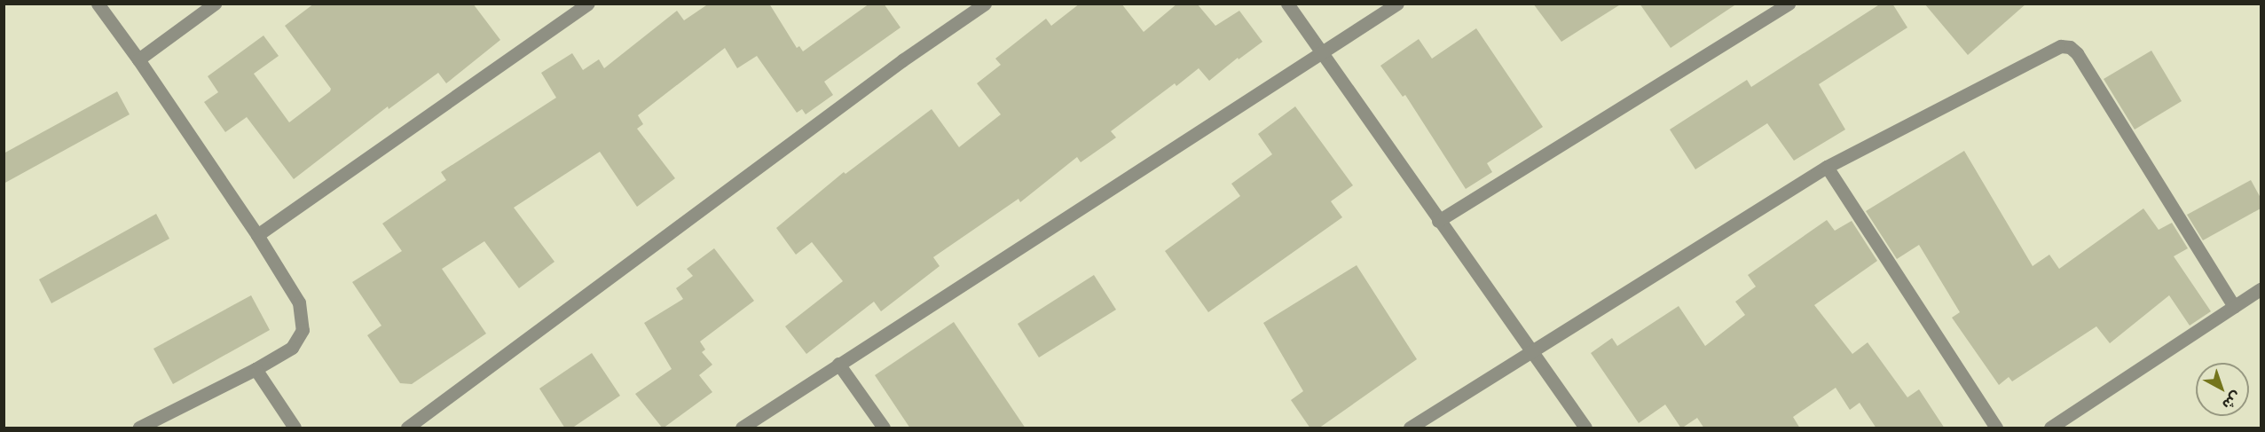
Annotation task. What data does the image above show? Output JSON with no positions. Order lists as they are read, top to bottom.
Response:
{
  "north": "bottom right"
}
